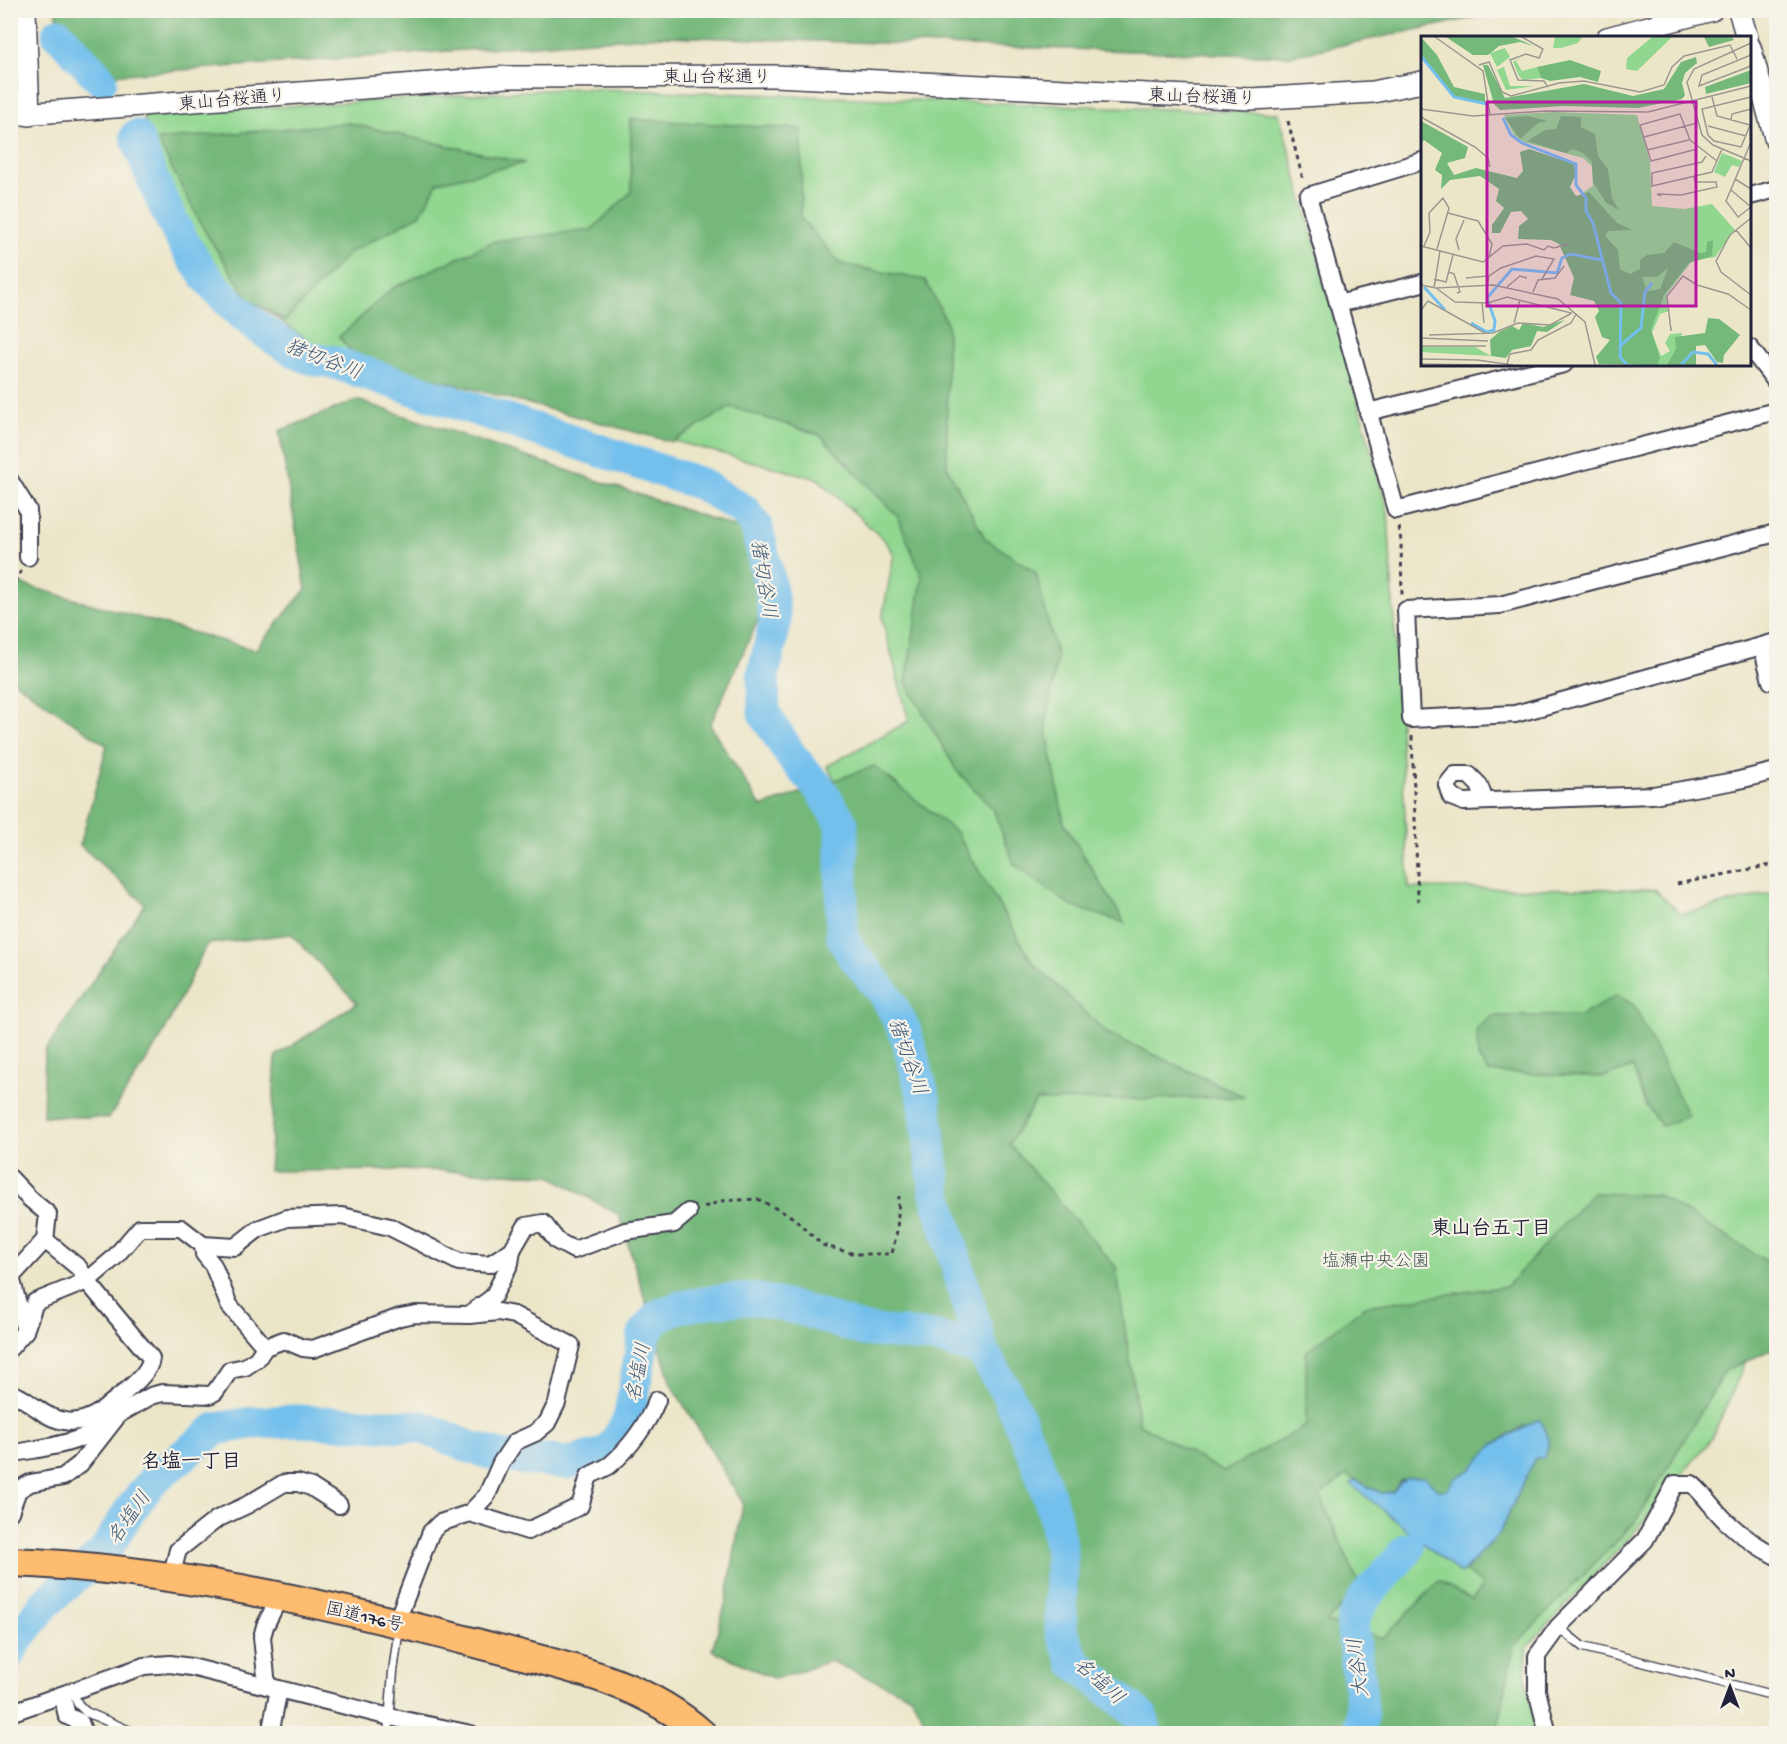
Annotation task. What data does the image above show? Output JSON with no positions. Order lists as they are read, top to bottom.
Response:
{
  "streets": {
    "highway": ["国道176号"],
    "street": ["東山台桜通り"]
  },
  "districts": ["東山台五丁目", "名塩一丁目"],
  "water": ["猪切谷川", "名塩川", "大谷川"],
  "parks": ["塩瀬中央公園"],
  "north": "top"
}
